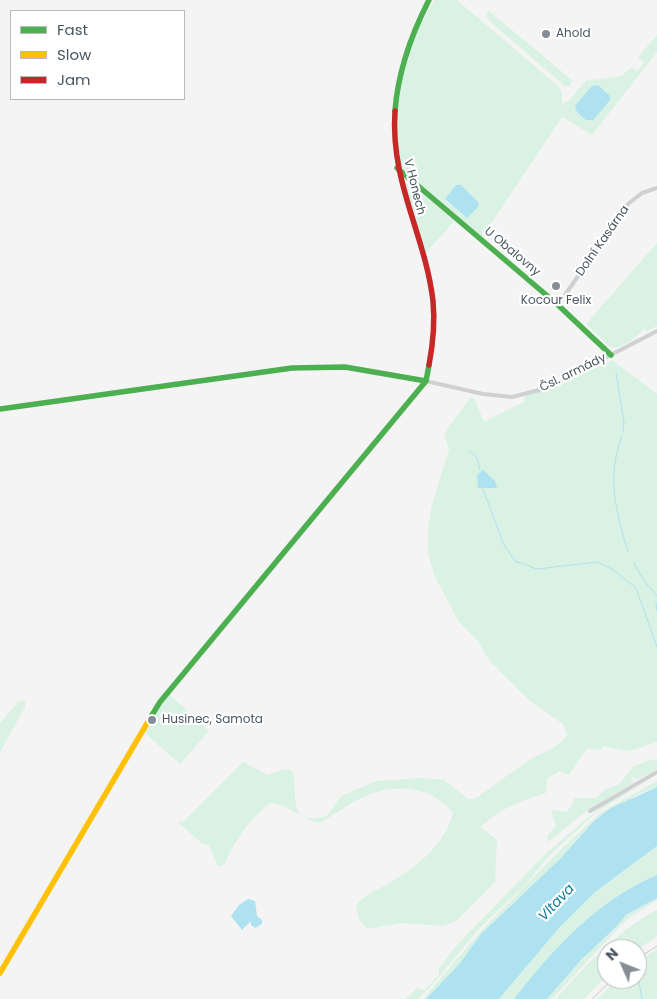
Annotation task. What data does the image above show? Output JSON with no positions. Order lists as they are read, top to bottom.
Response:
{
  "streets": {
    "street": [
      "V Honech",
      "Dolní Kasárna",
      "U Obalovny",
      "Čsl. armády"
    ]
  },
  "crossings": [
    ["V Honech", "U Obalovny"],
    ["V Honech", "Čsl. armády"],
    ["Dolní Kasárna", "U Obalovny"],
    ["U Obalovny", "Čsl. armády"]
  ],
  "water": ["Vltava"],
  "places": ["Ahold", "Kocour Felix", "Husinec, Samota"],
  "legend": ["Fast", "Slow", "Jam"],
  "north": "top left"
}
